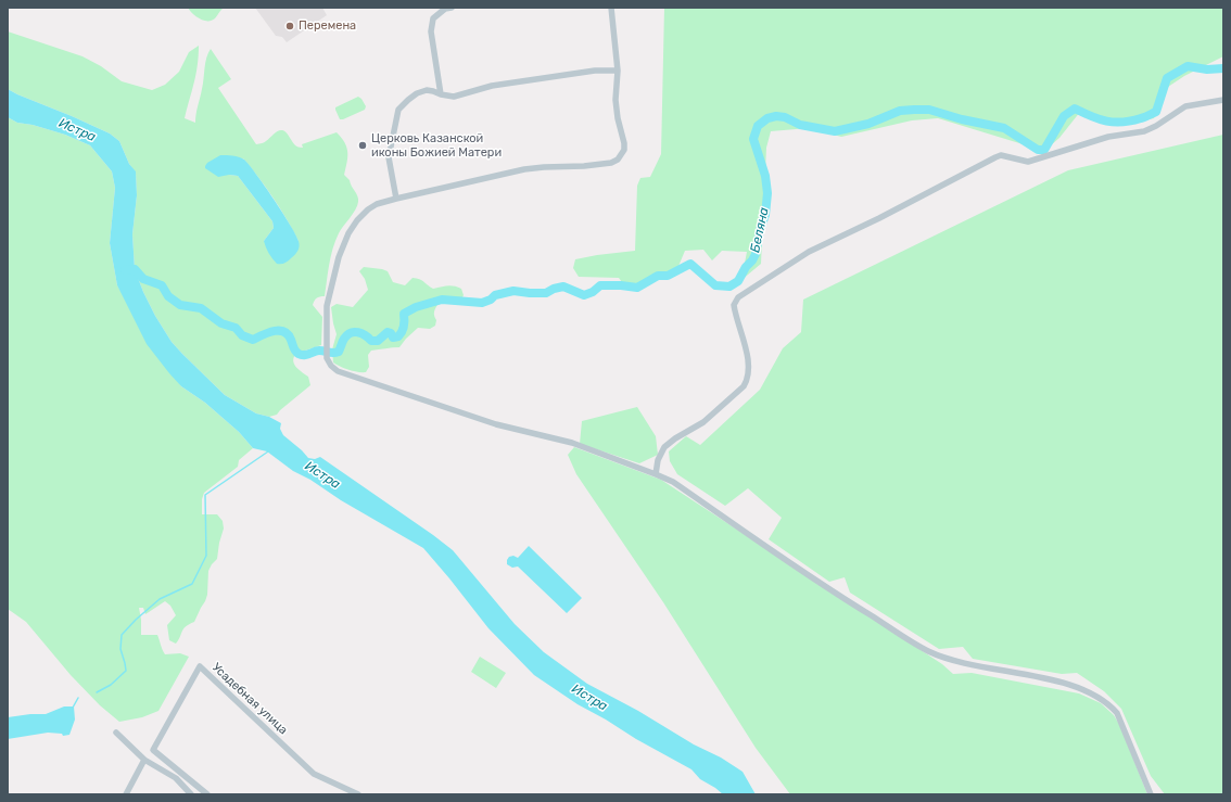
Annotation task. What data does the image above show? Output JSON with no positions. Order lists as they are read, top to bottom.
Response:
{
  "streets": {
    "street": ["Усадебная улица"]
  },
  "water": ["Истра", "Беляна"],
  "places": ["Перемена", "Церковь Казанской иконы Божией Матери"]
}
